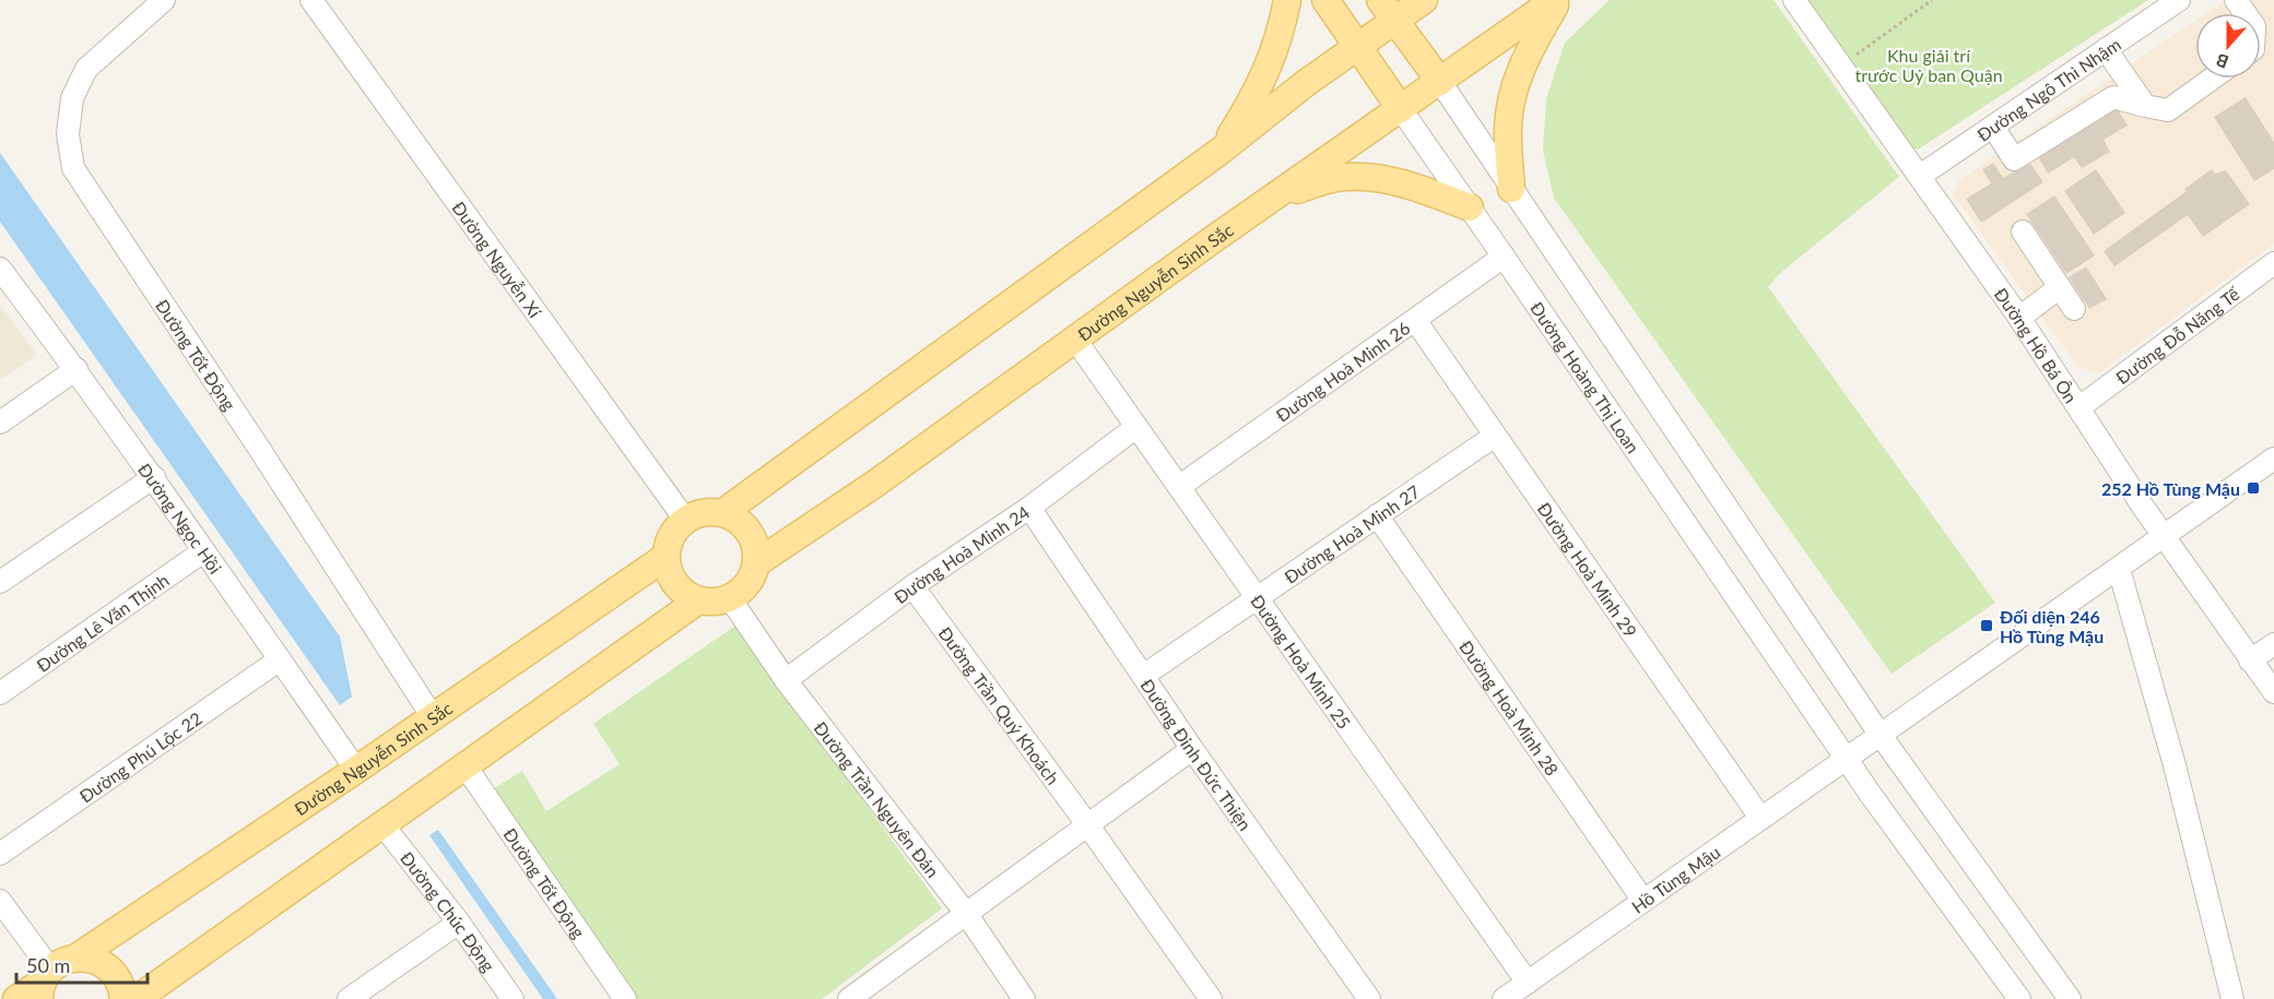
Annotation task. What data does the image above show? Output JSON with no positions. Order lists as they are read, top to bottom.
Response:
{
  "streets": {
    "main road": ["Đường Nguyễn Sinh Sắc", "Đường Hoàng Thị Loan"],
    "street": [
      "Đường Ngô Thì Nhậm",
      "Đường Nguyễn Xí",
      "Đường Đỗ Năng Tế",
      "Đường Hồ Bá Ôn",
      "Đường Tốt Động",
      "Đường Hoà Minh 26",
      "Đường Ngọc Hồi",
      "Đường Hoà Minh 27",
      "Đường Hoà Minh 24",
      "Đường Hoà Minh 29",
      "Đường Lê Văn Thịnh",
      "Đường Hoà Minh 25",
      "Đường Trần Quý Khoách",
      "Đường Hoà Minh 28",
      "Đường Đinh Đức Thiện",
      "Đường Phú Lộc 22",
      "Đường Trần Nguyên Đán",
      "Hồ Tùng Mậu",
      "Đường Chúc Động"
    ]
  },
  "crossings": [
    ["Đường Ngô Thì Nhậm", "Đường Hồ Bá Ôn"],
    ["Đường Nguyễn Xí", "Đường Nguyễn Sinh Sắc"],
    ["Đường Nguyễn Xí", "Đường Trần Nguyên Đán"],
    ["Đường Nguyễn Sinh Sắc", "Đường Tốt Động"],
    ["Đường Nguyễn Sinh Sắc", "Đường Hoàng Thị Loan"],
    ["Đường Nguyễn Sinh Sắc", "Đường Ngọc Hồi"],
    ["Đường Nguyễn Sinh Sắc", "Đường Hoà Minh 25"],
    ["Đường Nguyễn Sinh Sắc", "Đường Trần Nguyên Đán"],
    ["Đường Đỗ Năng Tế", "Đường Hồ Bá Ôn"],
    ["Đường Hồ Bá Ôn", "Hồ Tùng Mậu"],
    ["Đường Hoà Minh 26", "Đường Hoàng Thị Loan"],
    ["Đường Hoà Minh 26", "Đường Hoà Minh 29"],
    ["Đường Hoà Minh 26", "Đường Hoà Minh 25"],
    ["Đường Hoàng Thị Loan", "Hồ Tùng Mậu"],
    ["Đường Ngọc Hồi", "Đường Lê Văn Thịnh"],
    ["Đường Ngọc Hồi", "Đường Phú Lộc 22"],
    ["Đường Hoà Minh 27", "Đường Hoà Minh 29"],
    ["Đường Hoà Minh 27", "Đường Hoà Minh 25"],
    ["Đường Hoà Minh 27", "Đường Hoà Minh 28"],
    ["Đường Hoà Minh 27", "Đường Đinh Đức Thiện"],
    ["Đường Hoà Minh 24", "Đường Hoà Minh 25"],
    ["Đường Hoà Minh 24", "Đường Trần Quý Khoách"],
    ["Đường Hoà Minh 24", "Đường Đinh Đức Thiện"],
    ["Đường Hoà Minh 24", "Đường Trần Nguyên Đán"],
    ["Đường Hoà Minh 29", "Hồ Tùng Mậu"],
    ["Đường Hoà Minh 25", "Hồ Tùng Mậu"],
    ["Đường Hoà Minh 28", "Hồ Tùng Mậu"]
  ],
  "parks": ["Khu giải trí trước Uỷ ban Quận"],
  "places": {
    "transit": ["252 Hồ Tùng Mậu", "Đối diện 246 Hồ Tùng Mậu"]
  },
  "scale_bar": "50 m",
  "north": "bottom"
}
